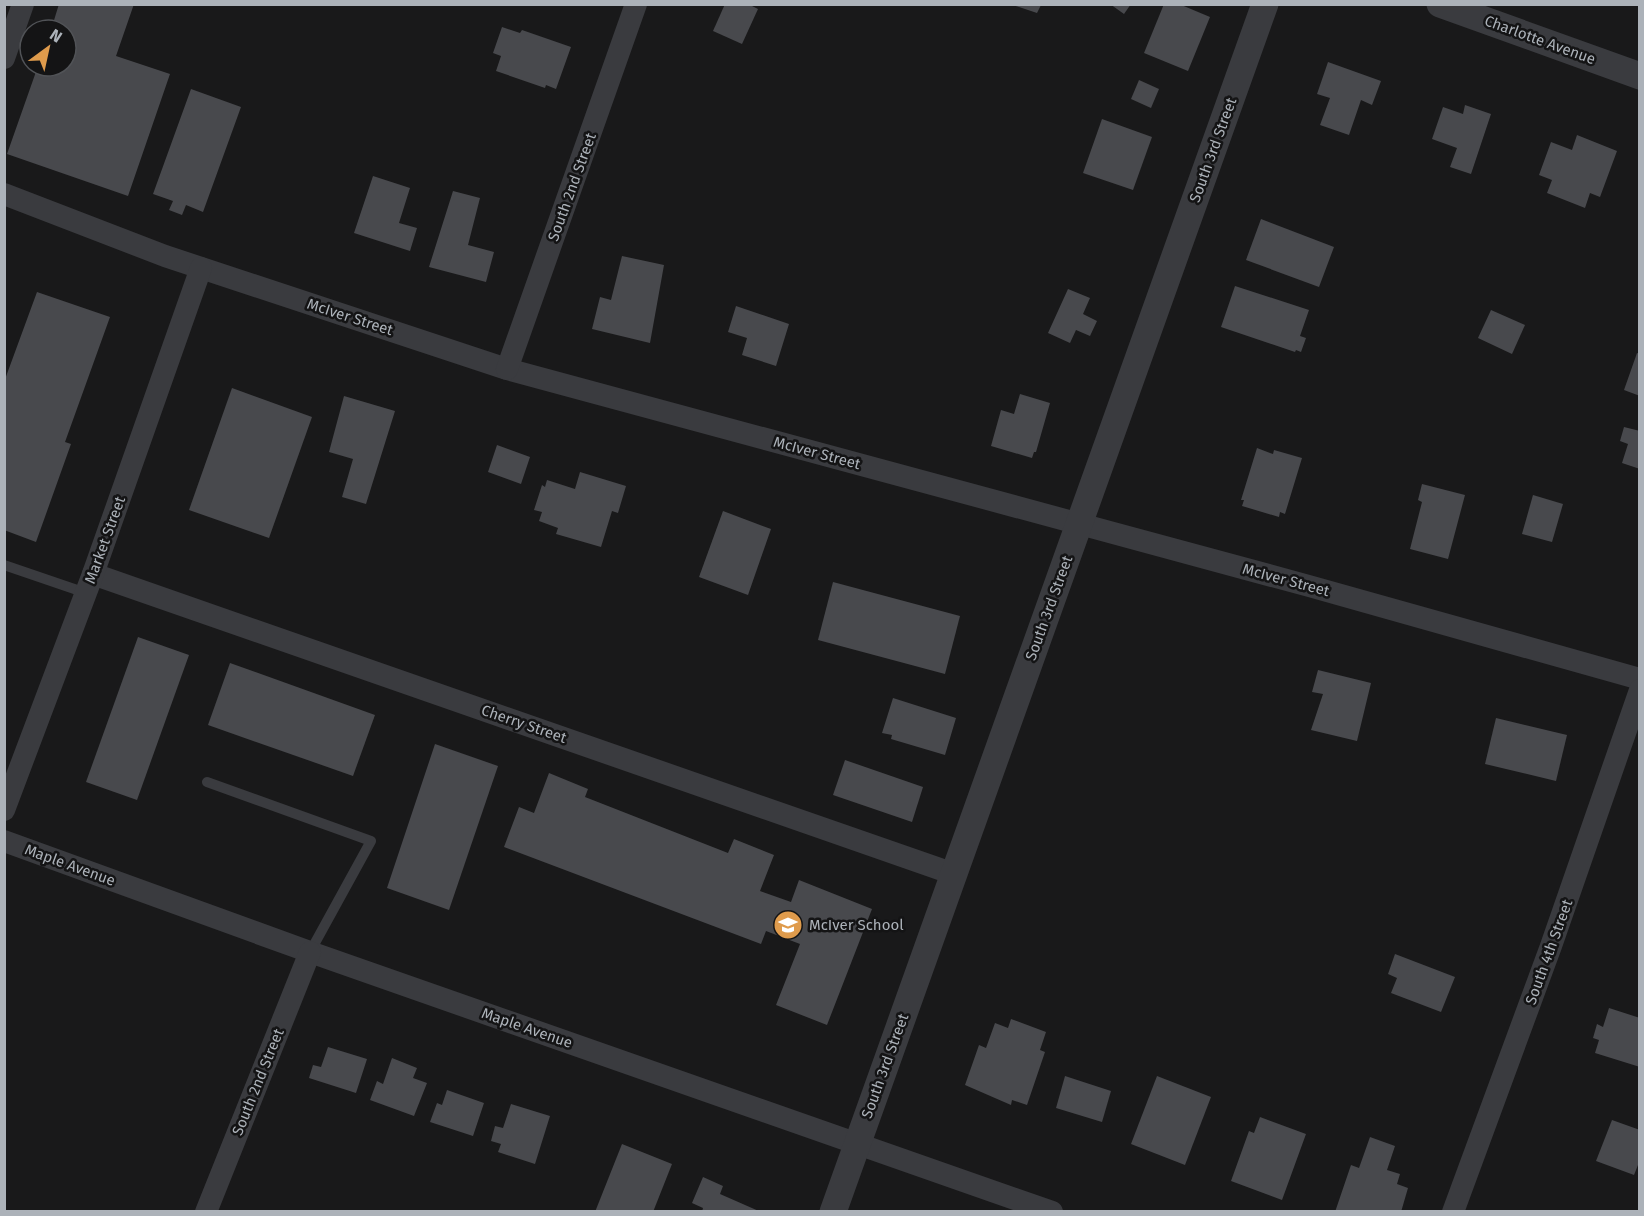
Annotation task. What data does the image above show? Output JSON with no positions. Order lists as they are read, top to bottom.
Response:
{
  "streets": {
    "street": [
      "Charlotte Avenue",
      "South 3rd Street",
      "South 2nd Street",
      "McIver Street",
      "Market Street",
      "Cherry Street",
      "Maple Avenue",
      "South 4th Street"
    ]
  },
  "crossings": [
    ["South 3rd Street", "McIver Street"],
    ["South 3rd Street", "Cherry Street"],
    ["South 3rd Street", "Maple Avenue"],
    ["South 2nd Street", "McIver Street"],
    ["South 2nd Street", "Maple Avenue"],
    ["McIver Street", "Market Street"],
    ["Market Street", "Cherry Street"]
  ],
  "places": {
    "school or university": ["McIver School"]
  },
  "north": "top right"
}
